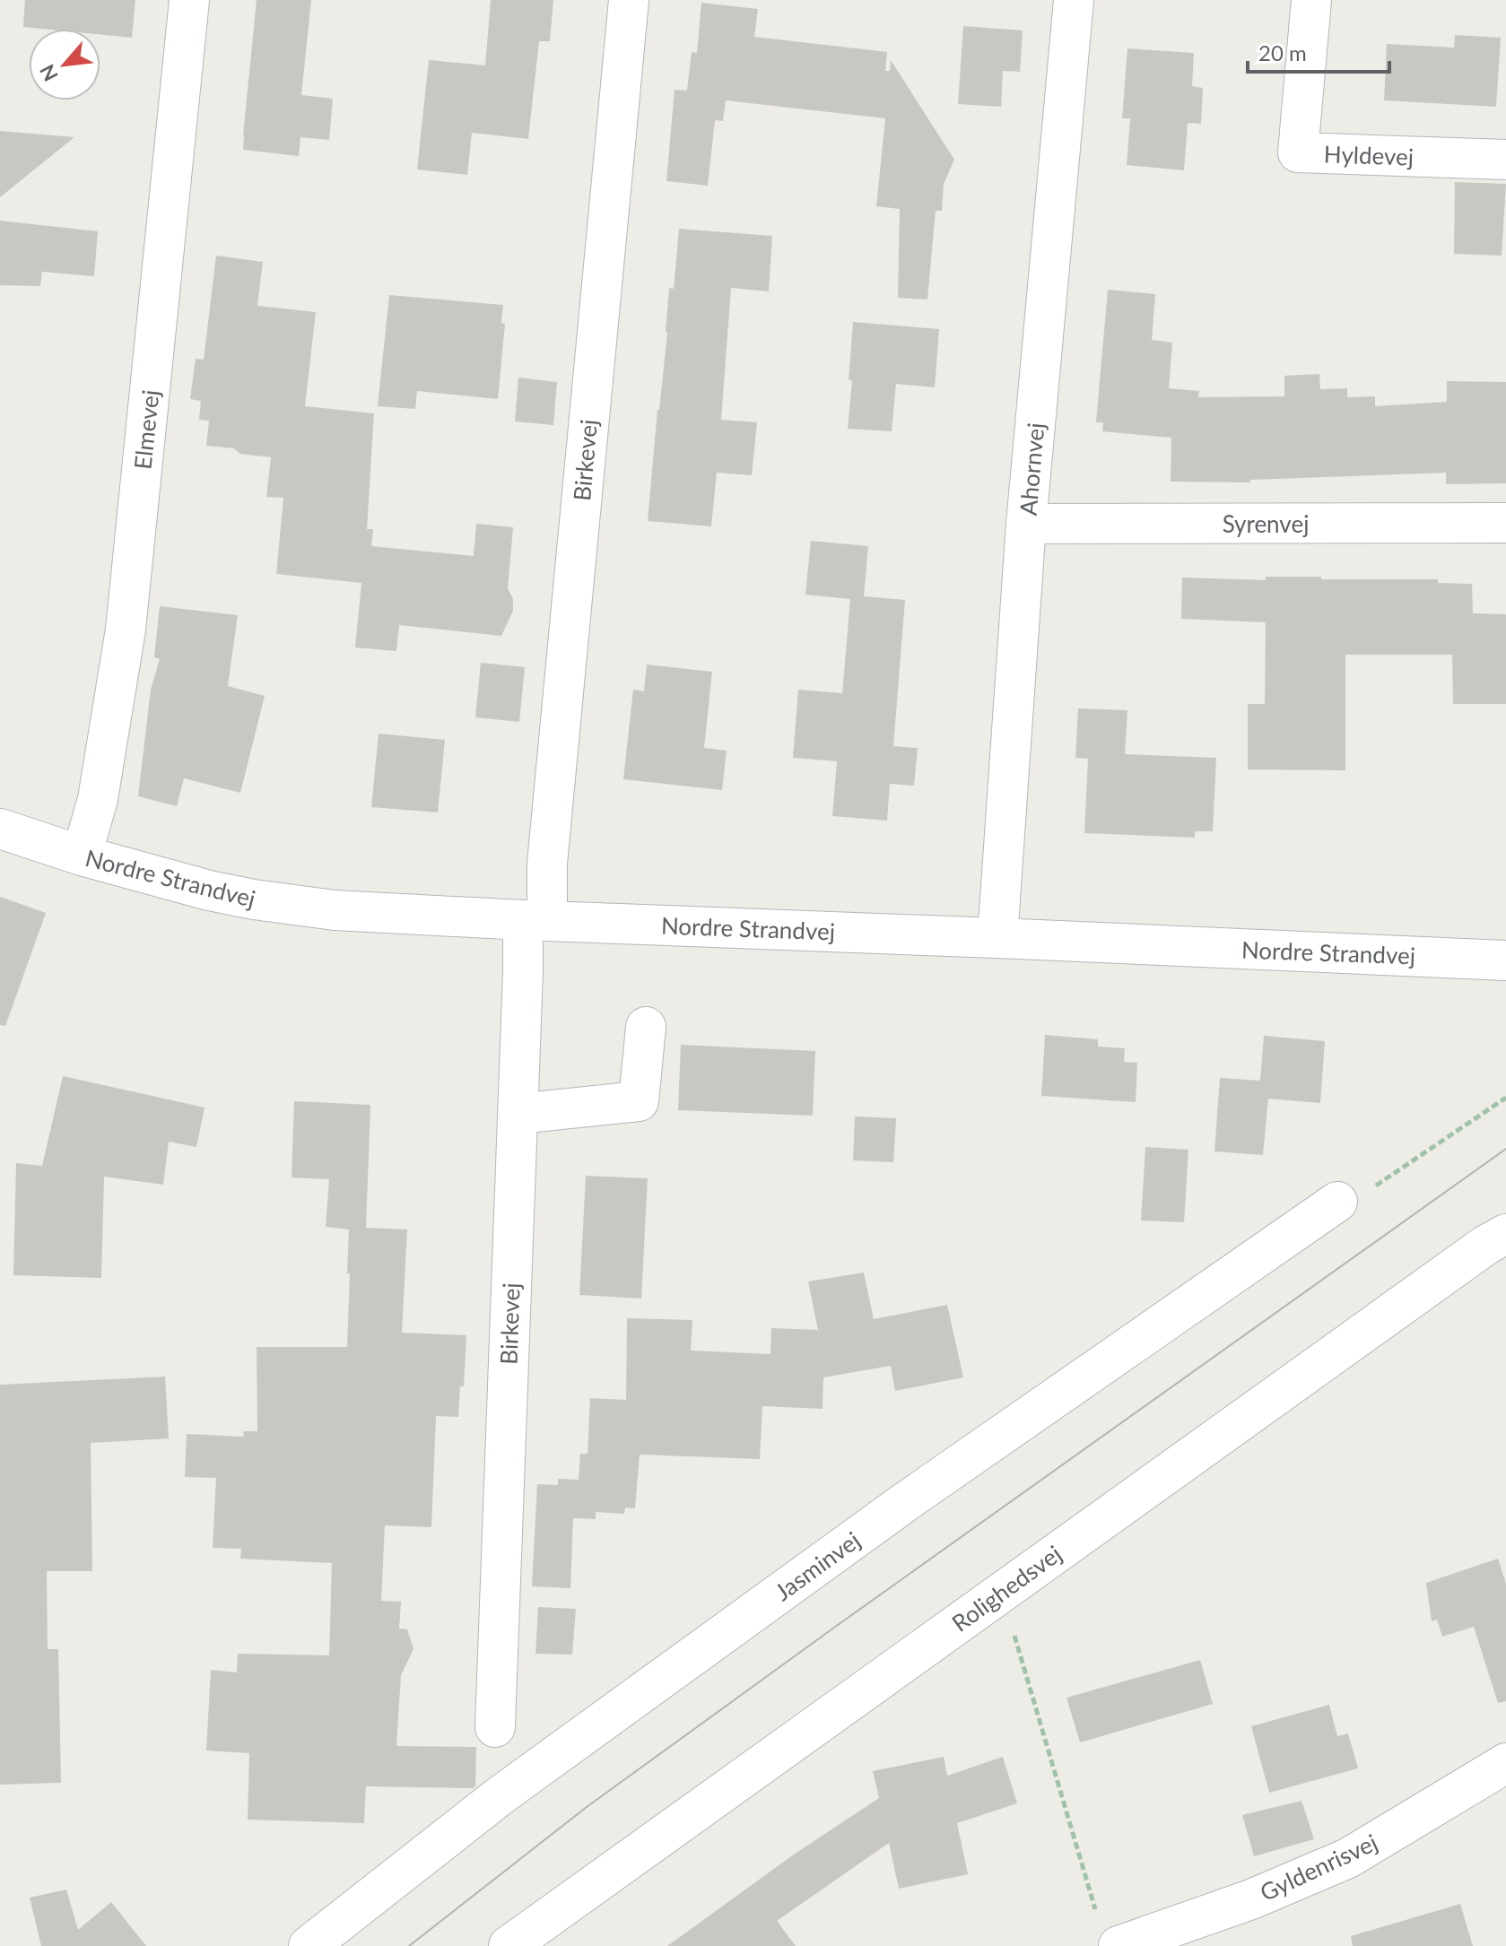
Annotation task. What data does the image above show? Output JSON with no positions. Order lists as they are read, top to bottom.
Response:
{
  "streets": {
    "street": [
      "Hyldevej",
      "Elmevej",
      "Birkevej",
      "Ahornvej",
      "Syrenvej",
      "Nordre Strandvej",
      "Jasminvej",
      "Rolighedsvej",
      "Gyldenrisvej"
    ]
  },
  "crossings": [
    ["Elmevej", "Nordre Strandvej"],
    ["Birkevej", "Nordre Strandvej"],
    ["Ahornvej", "Syrenvej"],
    ["Ahornvej", "Nordre Strandvej"]
  ],
  "scale_bar": "20 m",
  "north": "bottom left"
}
